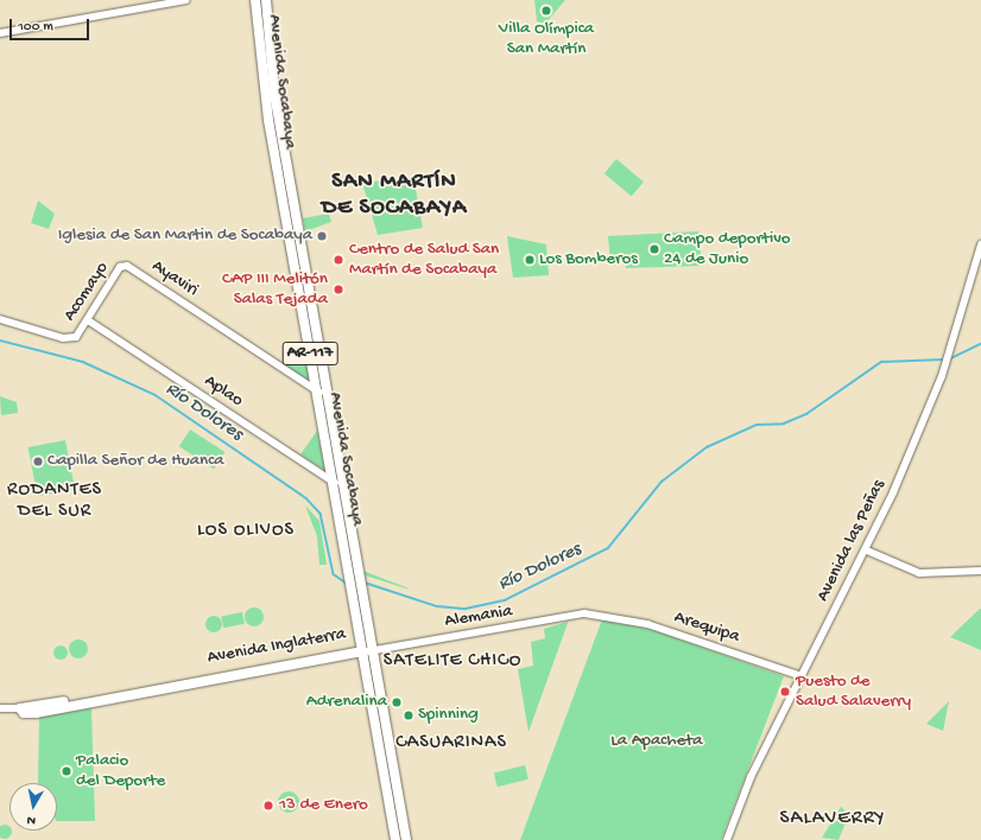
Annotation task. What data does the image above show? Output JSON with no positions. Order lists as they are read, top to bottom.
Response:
{
  "streets": {
    "main road": ["Avenida Socabaya", "AR-117", "Avenida Inglaterra"],
    "street": [
      "Ayaviri",
      "Acomayo",
      "Aplao",
      "Avenida las Peñas",
      "Alemania",
      "Arequipa"
    ]
  },
  "crossings": [
    ["Avenida Socabaya", "Ayaviri"],
    ["Avenida Socabaya", "Aplao"],
    ["Avenida Socabaya", "Alemania"],
    ["Avenida Socabaya", "Avenida Inglaterra"],
    ["Ayaviri", "Acomayo"],
    ["Acomayo", "Aplao"],
    ["Avenida las Peñas", "Arequipa"],
    ["Alemania", "Arequipa"],
    ["Alemania", "Avenida Inglaterra"]
  ],
  "districts": [
    "SAN MARTÍN DE SOCABAYA",
    "RODANTES DEL SUR",
    "LOS OLIVOS",
    "SATELITE CHICO",
    "CASUARINAS",
    "SALAVERRY"
  ],
  "water": ["Río Dolores"],
  "parks": ["La Apacheta"],
  "places": [
    "Villa Olímpica San Martín",
    "Iglesia de San Martin de Socabaya",
    "Campo deportivo 24 de Junio",
    "Centro de Salud San Martín de Socabaya",
    "Los Bomberos",
    "CAP III Melitón Salas Tejada",
    "Capilla Señor de Huanca",
    "Puesto de Salud Salaverry",
    "Adrenalina",
    "Spinning",
    "Palacio del Deporte",
    "13 de Enero"
  ],
  "scale_bar": "100 m",
  "north": "bottom"
}
